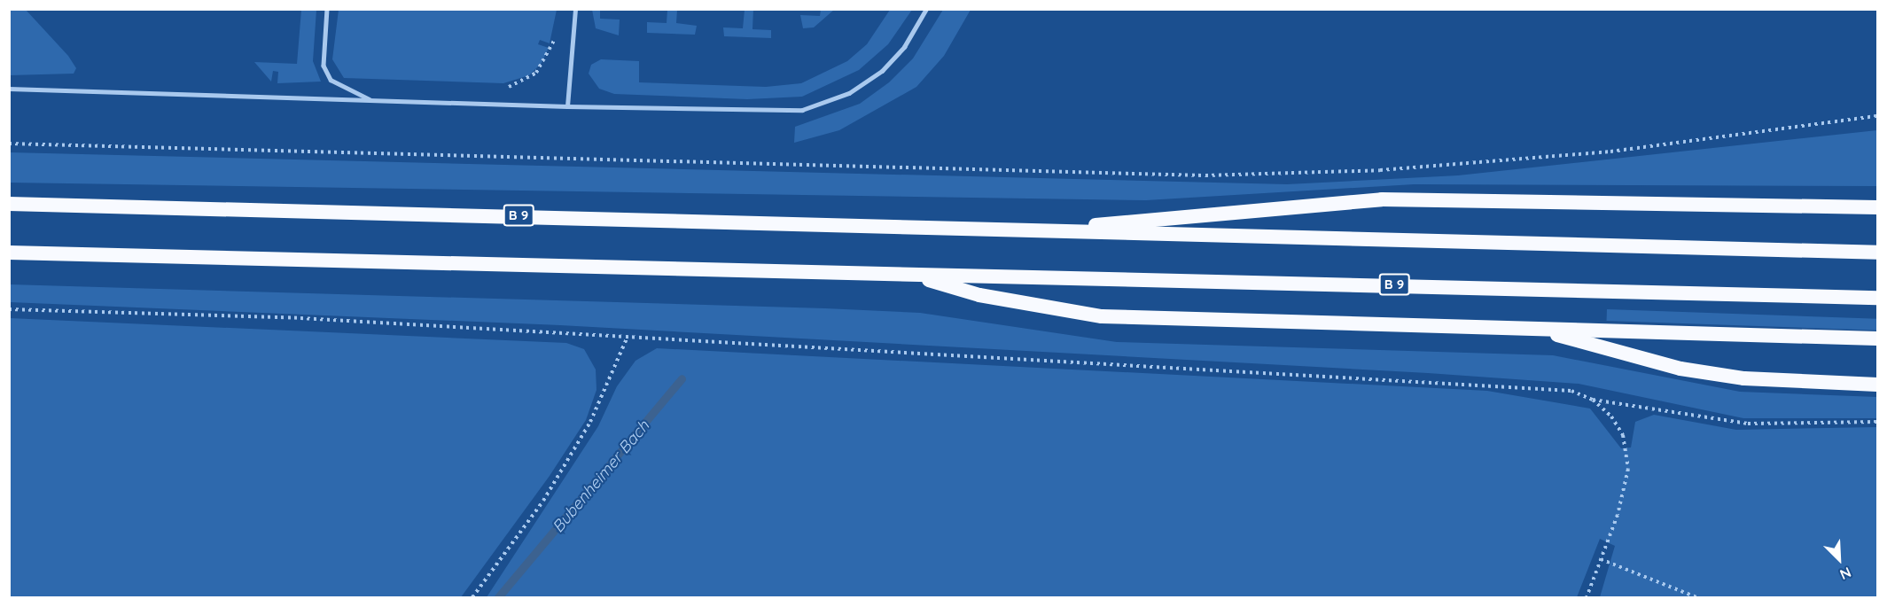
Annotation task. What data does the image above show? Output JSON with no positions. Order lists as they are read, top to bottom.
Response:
{
  "streets": {
    "highway": ["B 9"]
  },
  "water": ["Bubenheimer Bach"],
  "north": "bottom right"
}
